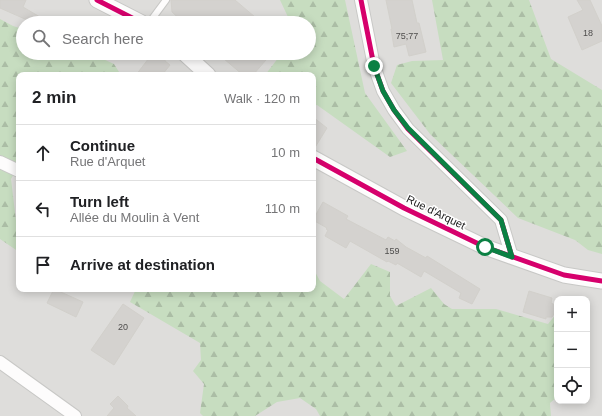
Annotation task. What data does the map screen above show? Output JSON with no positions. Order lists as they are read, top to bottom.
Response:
{
  "streets": {
    "street": ["Rue d'Arquet"]
  },
  "house_numbers": [
    "18",
    "75;77",
    "159",
    "20"
  ],
  "page": {
    "search": "Search here",
    "heading": ["2 min", "Walk · 120 m"],
    "list": [
      ["Continue", "Rue d'Arquet", "10 m"],
      ["Turn left", "Allée du Moulin à Vent", "110 m"],
      "Arrive at destination"
    ],
    "map_buttons": ["+", "−"]
  }
}
